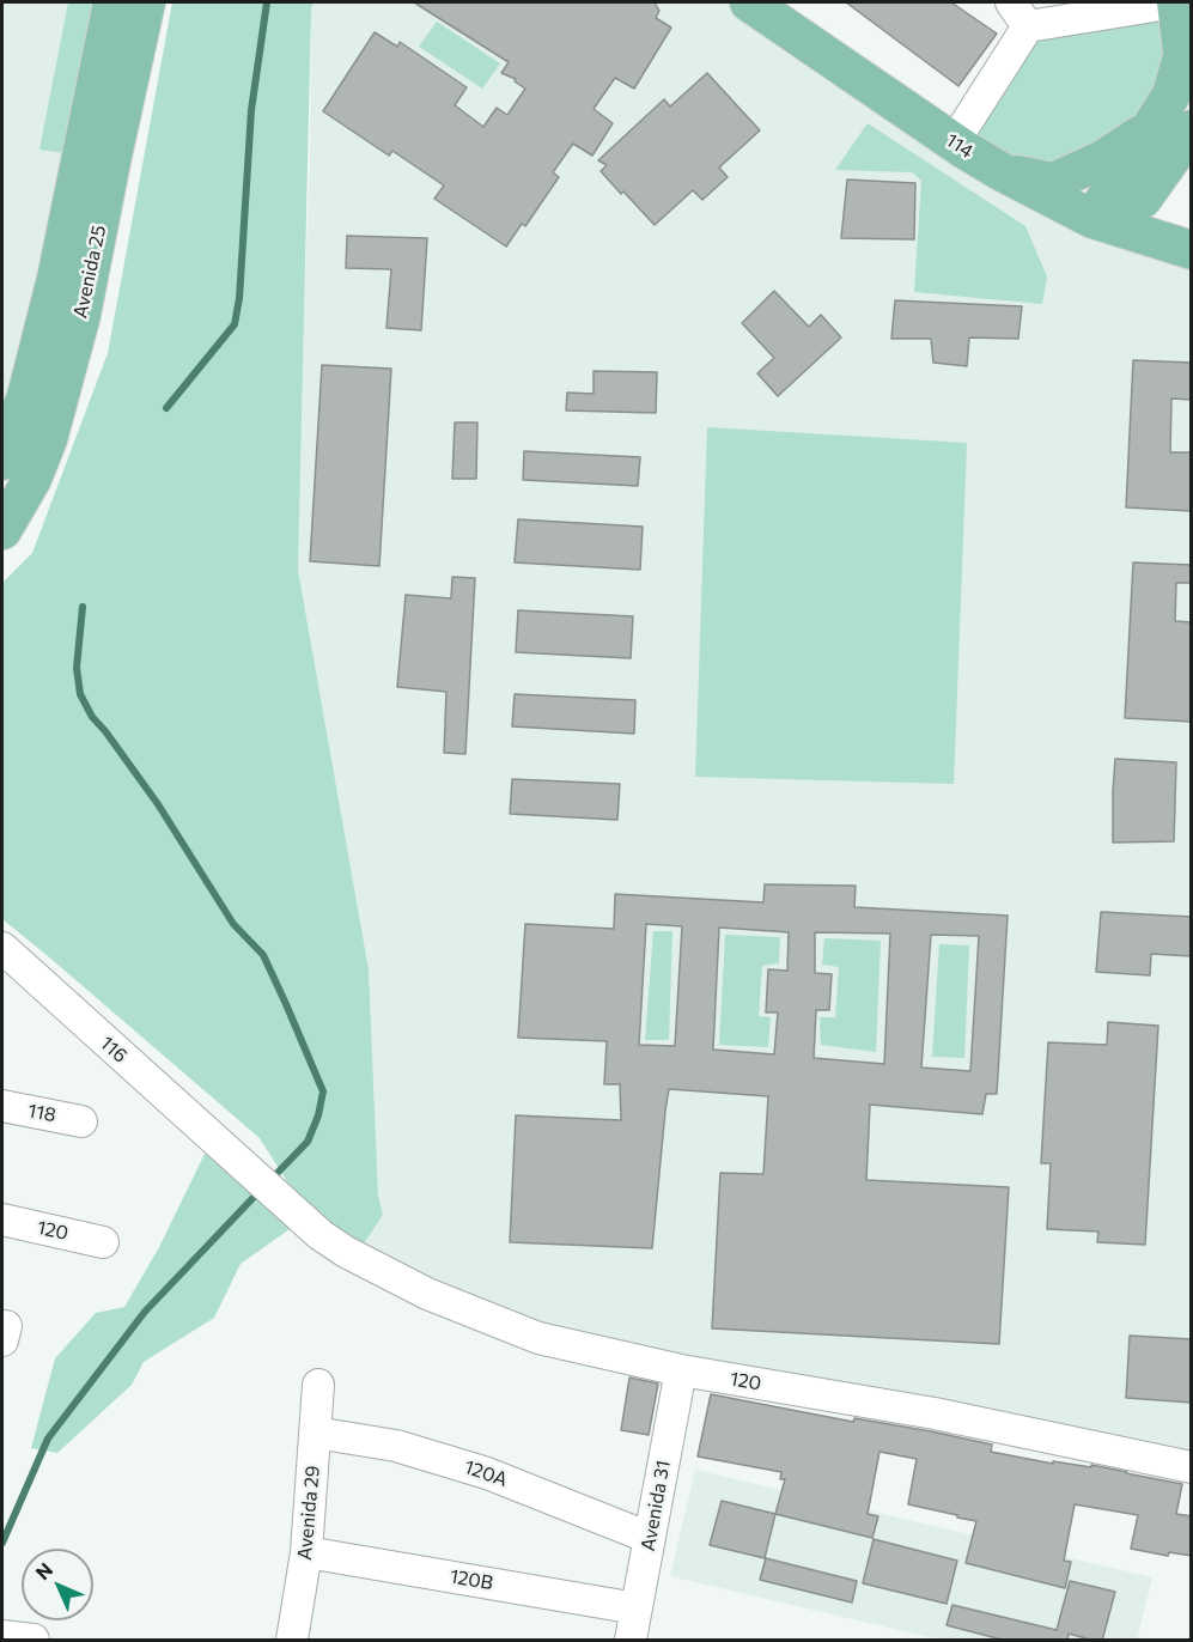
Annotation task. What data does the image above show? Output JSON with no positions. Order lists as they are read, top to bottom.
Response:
{
  "streets": {
    "main road": ["114", "Avenida 25"],
    "street": [
      "116",
      "118",
      "120",
      "120A",
      "Avenida 31",
      "Avenida 29",
      "120B"
    ]
  },
  "crossings": [
    ["116", "120"],
    ["120", "Avenida 31"],
    ["120A", "Avenida 31"],
    ["120A", "Avenida 29"],
    ["Avenida 31", "120B"],
    ["Avenida 29", "120B"]
  ],
  "north": "top left"
}
